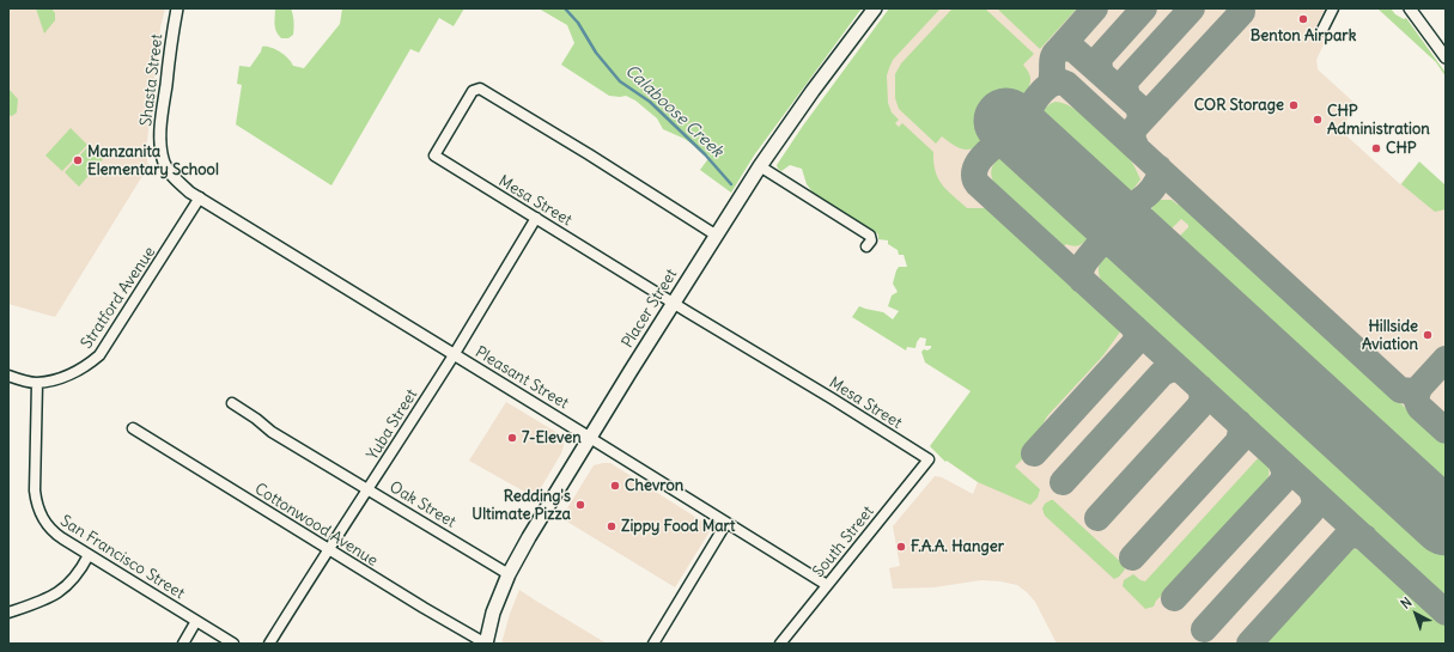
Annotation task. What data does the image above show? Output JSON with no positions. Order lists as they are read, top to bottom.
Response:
{
  "streets": {
    "main road": ["Placer Street"],
    "street": [
      "Shasta Street",
      "Mesa Street",
      "Stratford Avenue",
      "Pleasant Street",
      "Yuba Street",
      "Oak Street",
      "Cottonwood Avenue",
      "South Street",
      "San Francisco Street"
    ]
  },
  "crossings": [
    ["Shasta Street", "Stratford Avenue"],
    ["Shasta Street", "Pleasant Street"],
    ["Mesa Street", "Placer Street"],
    ["Mesa Street", "Yuba Street"],
    ["Mesa Street", "South Street"],
    ["Stratford Avenue", "Pleasant Street"],
    ["Stratford Avenue", "San Francisco Street"],
    ["Placer Street", "Pleasant Street"],
    ["Placer Street", "Oak Street"],
    ["Placer Street", "Cottonwood Avenue"],
    ["Pleasant Street", "Yuba Street"],
    ["Pleasant Street", "South Street"],
    ["Yuba Street", "Oak Street"],
    ["Yuba Street", "Cottonwood Avenue"]
  ],
  "water": ["Calaboose Creek"],
  "places": [
    "Benton Airpark",
    "COR Storage",
    "CHP Administration",
    "CHP",
    "Manzanita Elementary School",
    "Hillside Aviation",
    "7-Eleven",
    "Chevron",
    "Redding's Ultimate Pizza",
    "Zippy Food Mart",
    "F.A.A. Hanger"
  ],
  "north": "top left"
}
